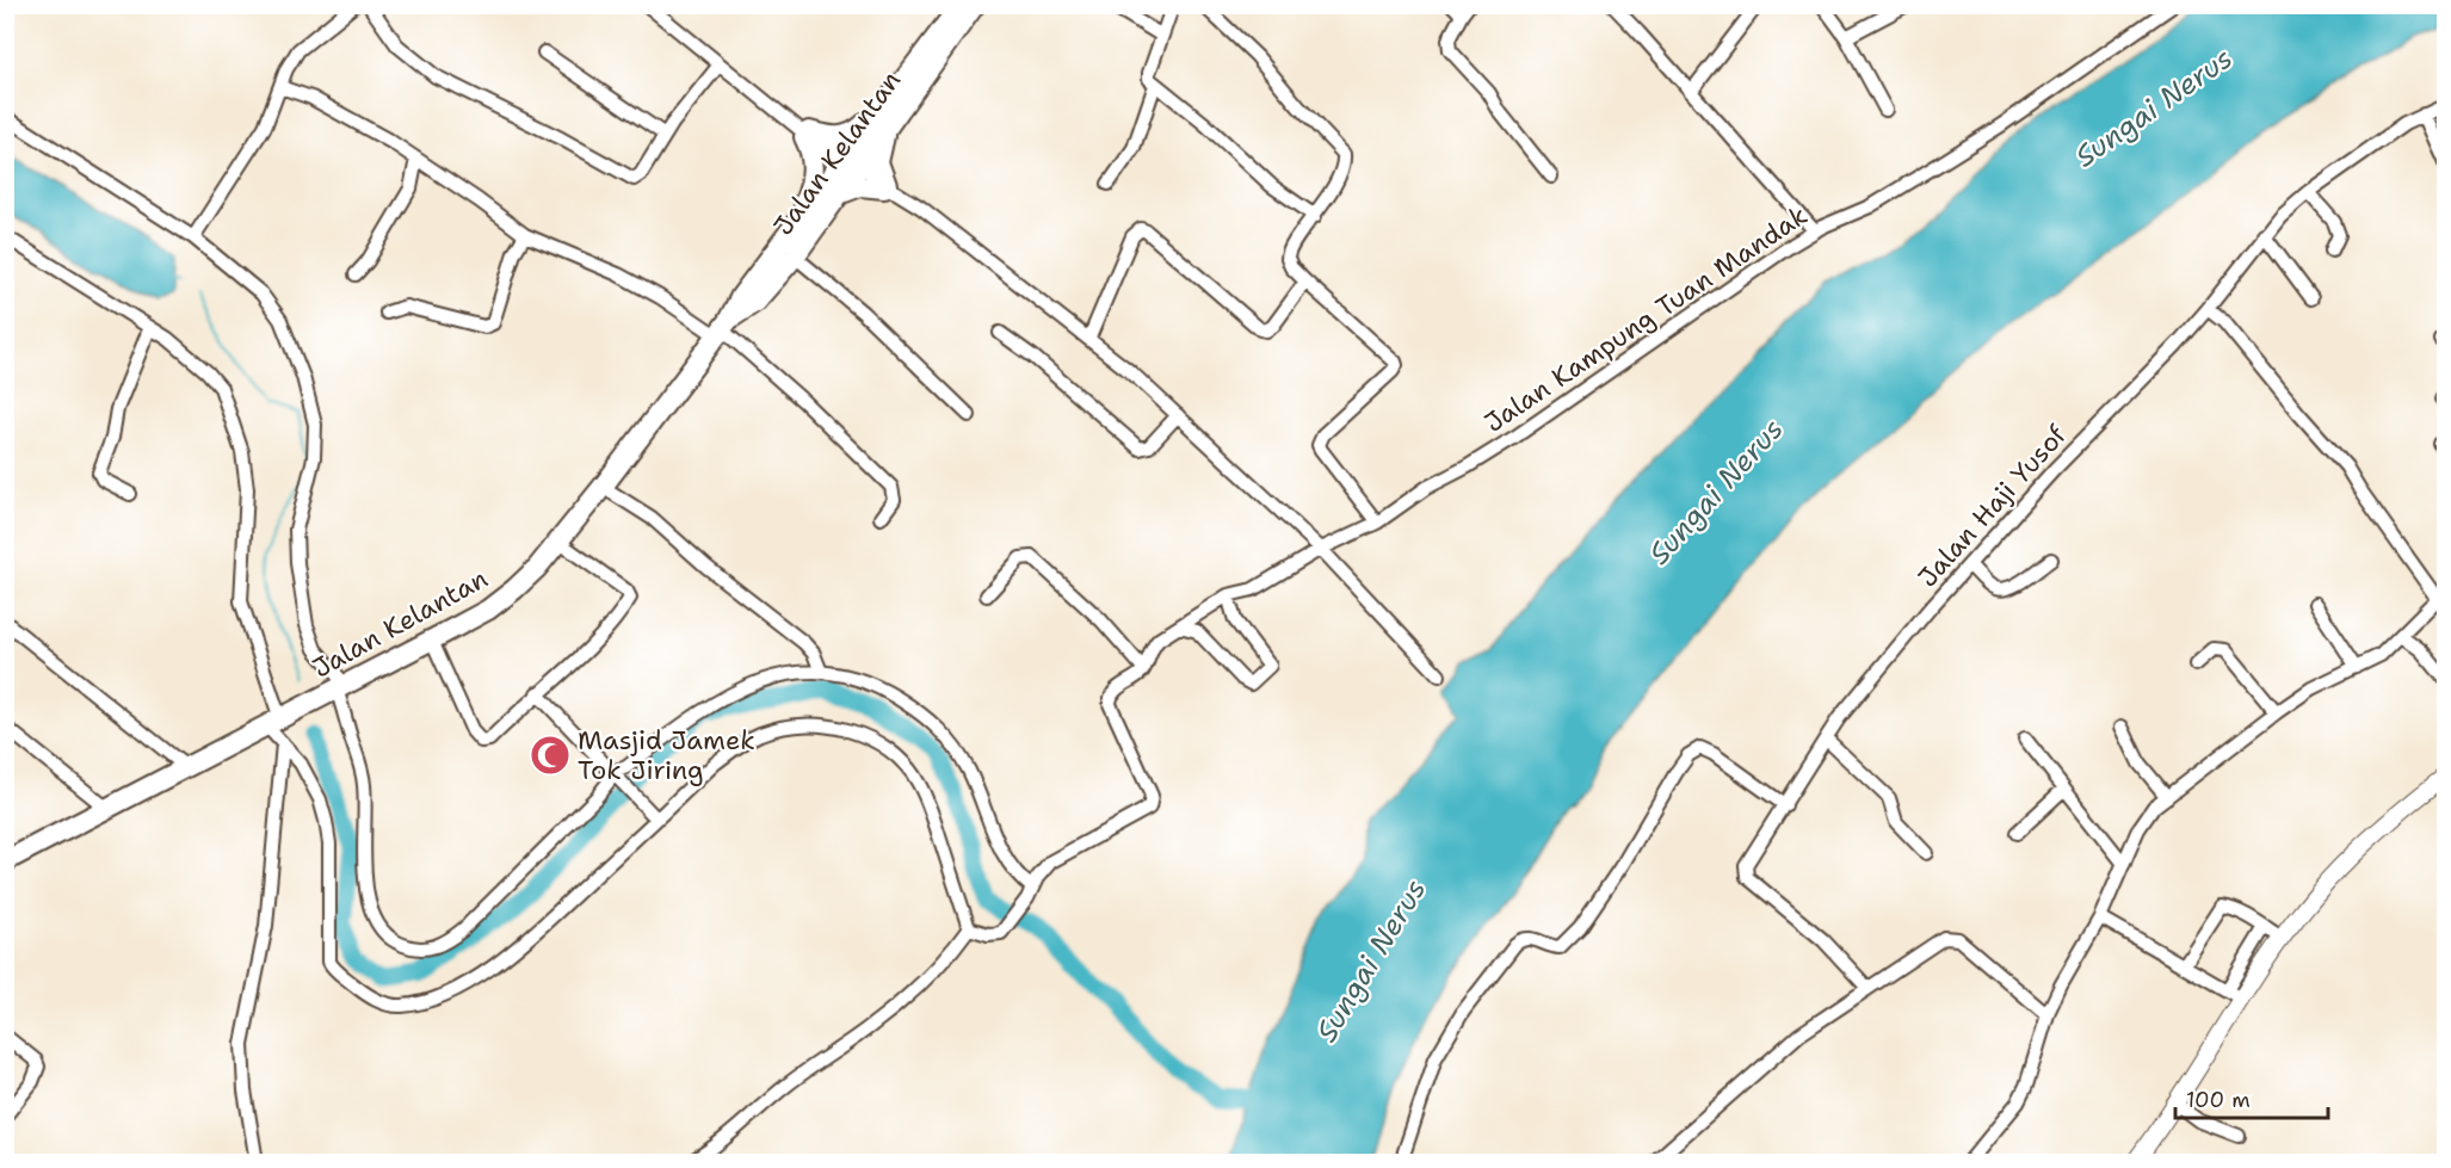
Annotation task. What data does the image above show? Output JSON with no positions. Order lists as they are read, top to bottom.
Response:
{
  "streets": {
    "highway": ["Jalan Kelantan"],
    "street": ["Jalan Kampung Tuan Mandak", "Jalan Haji Yusof"]
  },
  "water": ["Sungai Nerus"],
  "places": {
    "mosque": ["Masjid Jamek Tok Jiring"]
  },
  "scale_bar": "100 m"
}
